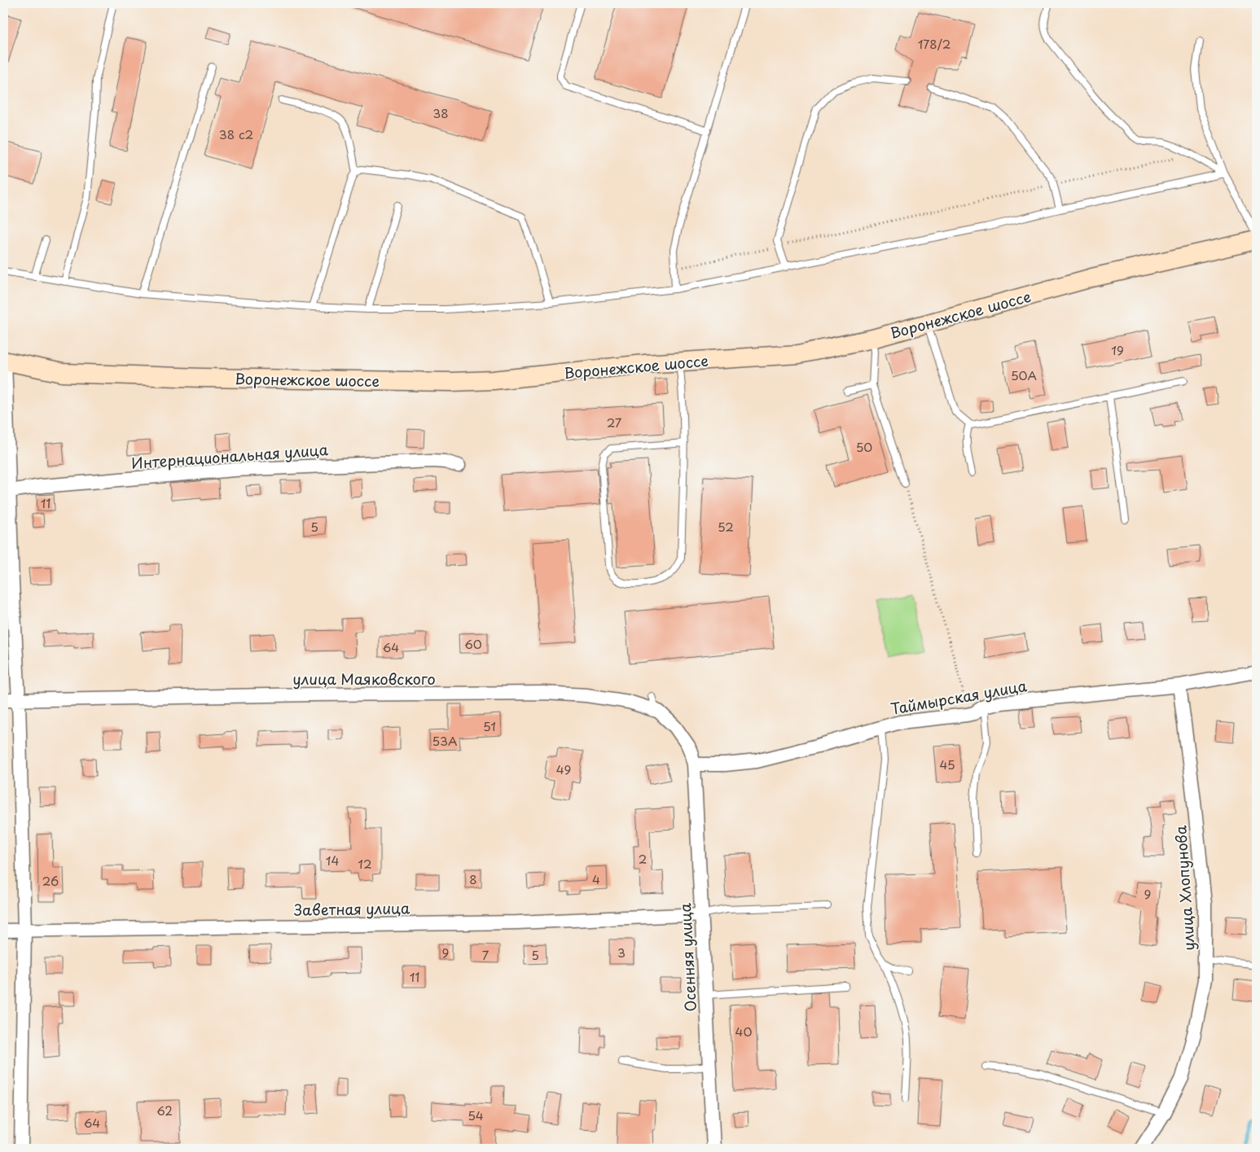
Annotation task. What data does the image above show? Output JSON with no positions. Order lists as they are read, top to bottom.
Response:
{
  "streets": {
    "main road": ["Воронежское шоссе"],
    "street": [
      "Интернациональная улица",
      "улица Маяковского",
      "Таймырская улица",
      "улица Хлопунова",
      "Заветная улица",
      "Осенняя улица"
    ]
  },
  "crossings": [
    ["улица Маяковского", "Таймырская улица"],
    ["улица Маяковского", "Осенняя улица"],
    ["Таймырская улица", "улица Хлопунова"],
    ["Таймырская улица", "Осенняя улица"],
    ["Заветная улица", "Осенняя улица"]
  ],
  "house_numbers": [
    "178/2",
    "38",
    "38 с2",
    "19",
    "50А",
    "27",
    "50",
    "11",
    "5",
    "52",
    "60",
    "64",
    "51",
    "53А",
    "45",
    "49",
    "2",
    "14",
    "12",
    "8",
    "4",
    "26",
    "9",
    "9",
    "3",
    "7",
    "5",
    "11",
    "40",
    "62",
    "54",
    "64"
  ]
}
